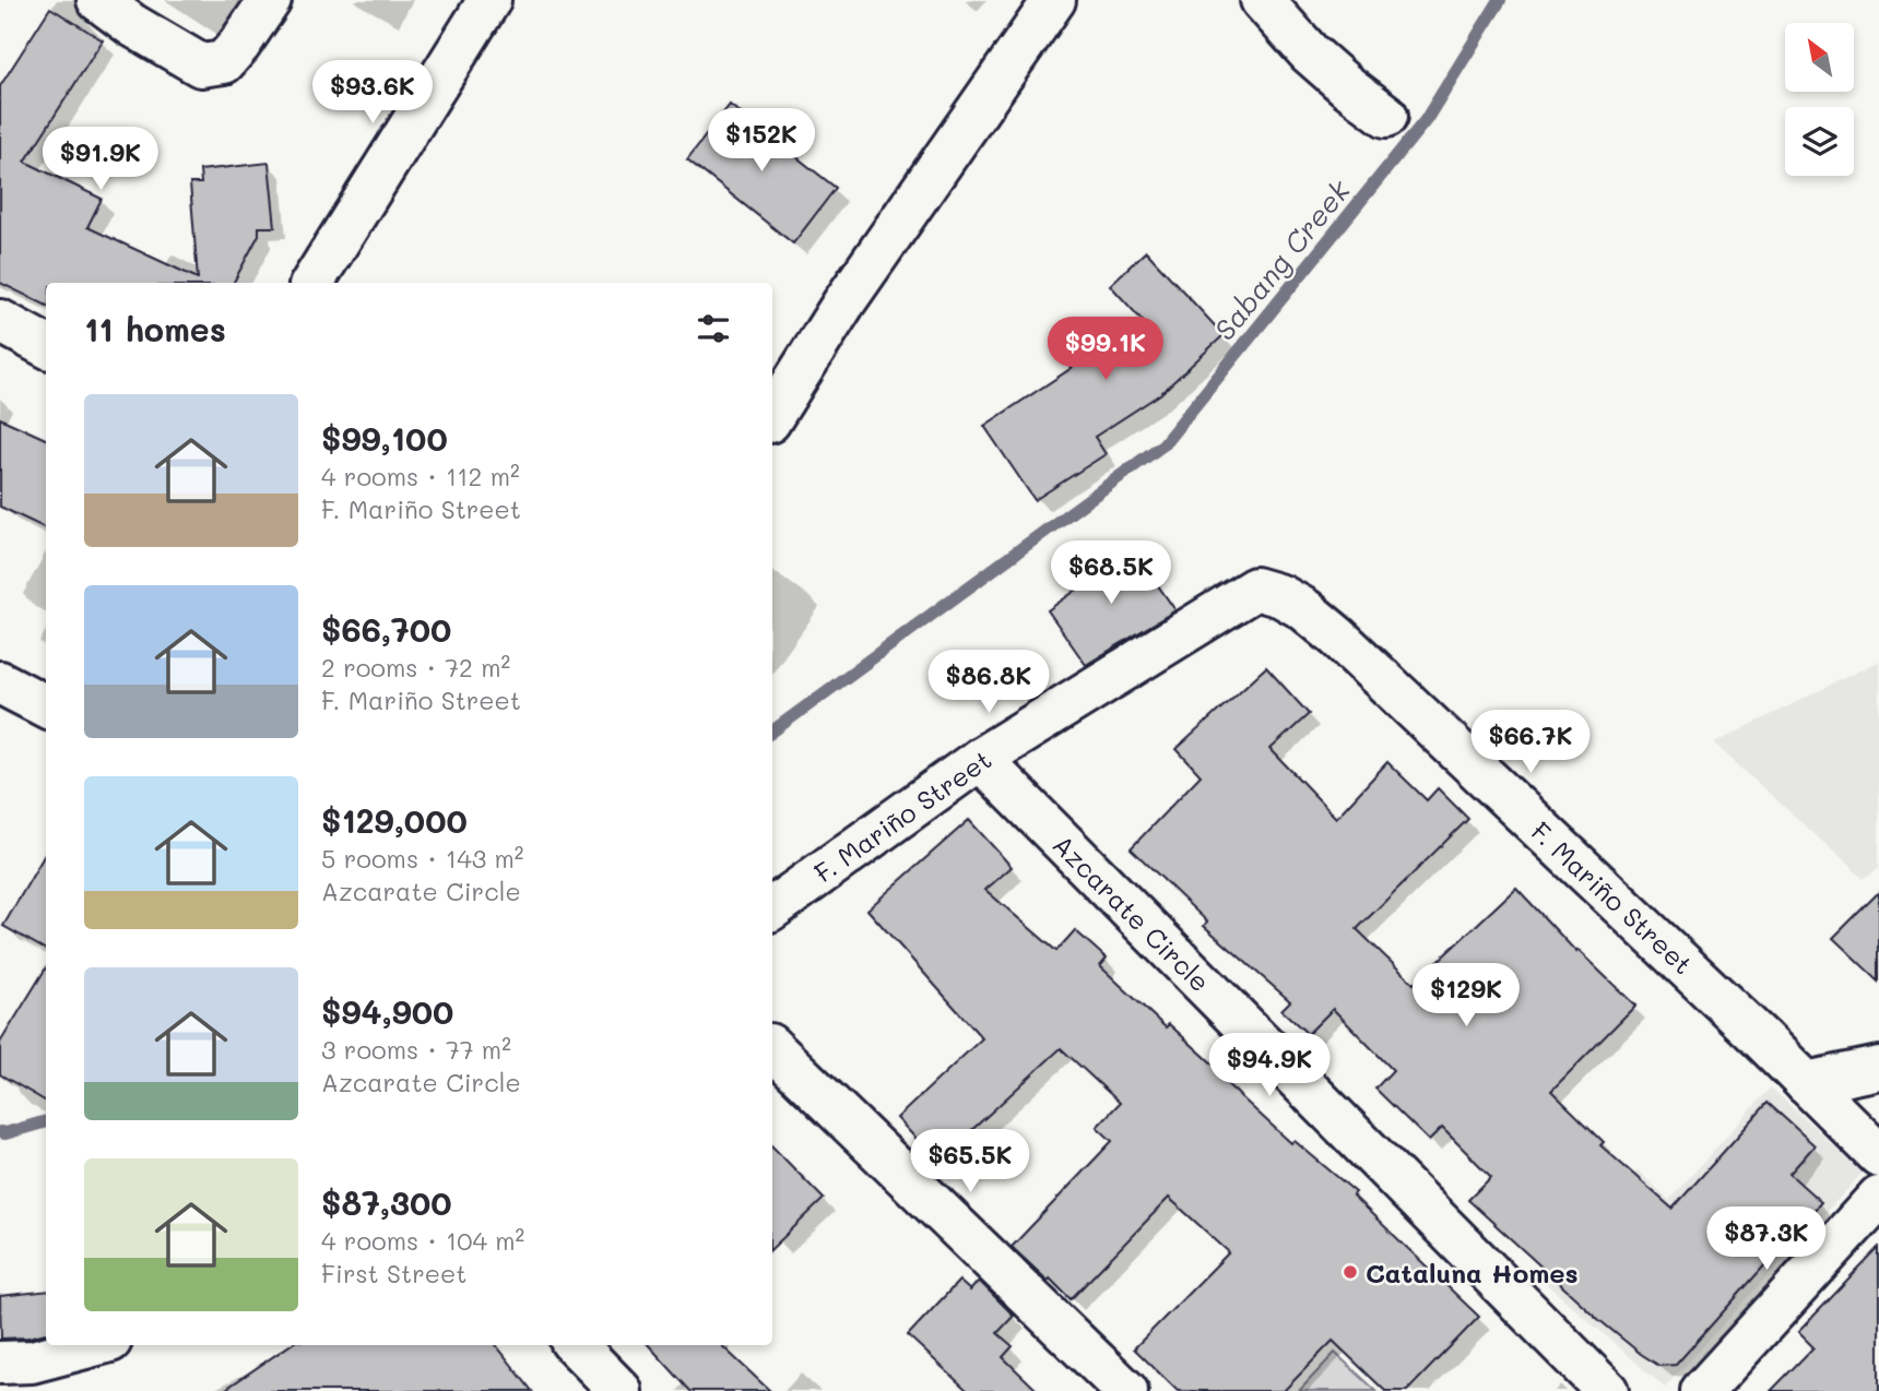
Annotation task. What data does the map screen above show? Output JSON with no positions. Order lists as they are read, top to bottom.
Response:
{
  "streets": {
    "street": ["F. Mariño Street", "Azcarate Circle"]
  },
  "crossings": [
    ["F. Mariño Street", "Azcarate Circle"]
  ],
  "water": ["Sabang Creek"],
  "places": ["Cataluna Homes"],
  "north": "top left",
  "page": {
    "price": [
      "$93.6K",
      "$152K",
      "$91.9K",
      "$99.1K",
      "$68.5K",
      "$86.8K",
      "$66.7K",
      "$129K",
      "$94.9K",
      "$65.5K",
      "$87.3K"
    ],
    "heading": "11 homes",
    "list": [
      {
        "name": "$99,100",
        "note": "4 rooms · 112 m² · F. Mariño Street"
      },
      {
        "name": "$66,700",
        "note": "2 rooms · 72 m² · F. Mariño Street"
      },
      {
        "name": "$129,000",
        "note": "5 rooms · 143 m² · Azcarate Circle"
      },
      {
        "name": "$94,900",
        "note": "3 rooms · 77 m² · Azcarate Circle"
      },
      {
        "name": "$87,300",
        "note": "4 rooms · 104 m² · First Street"
      }
    ]
  }
}
